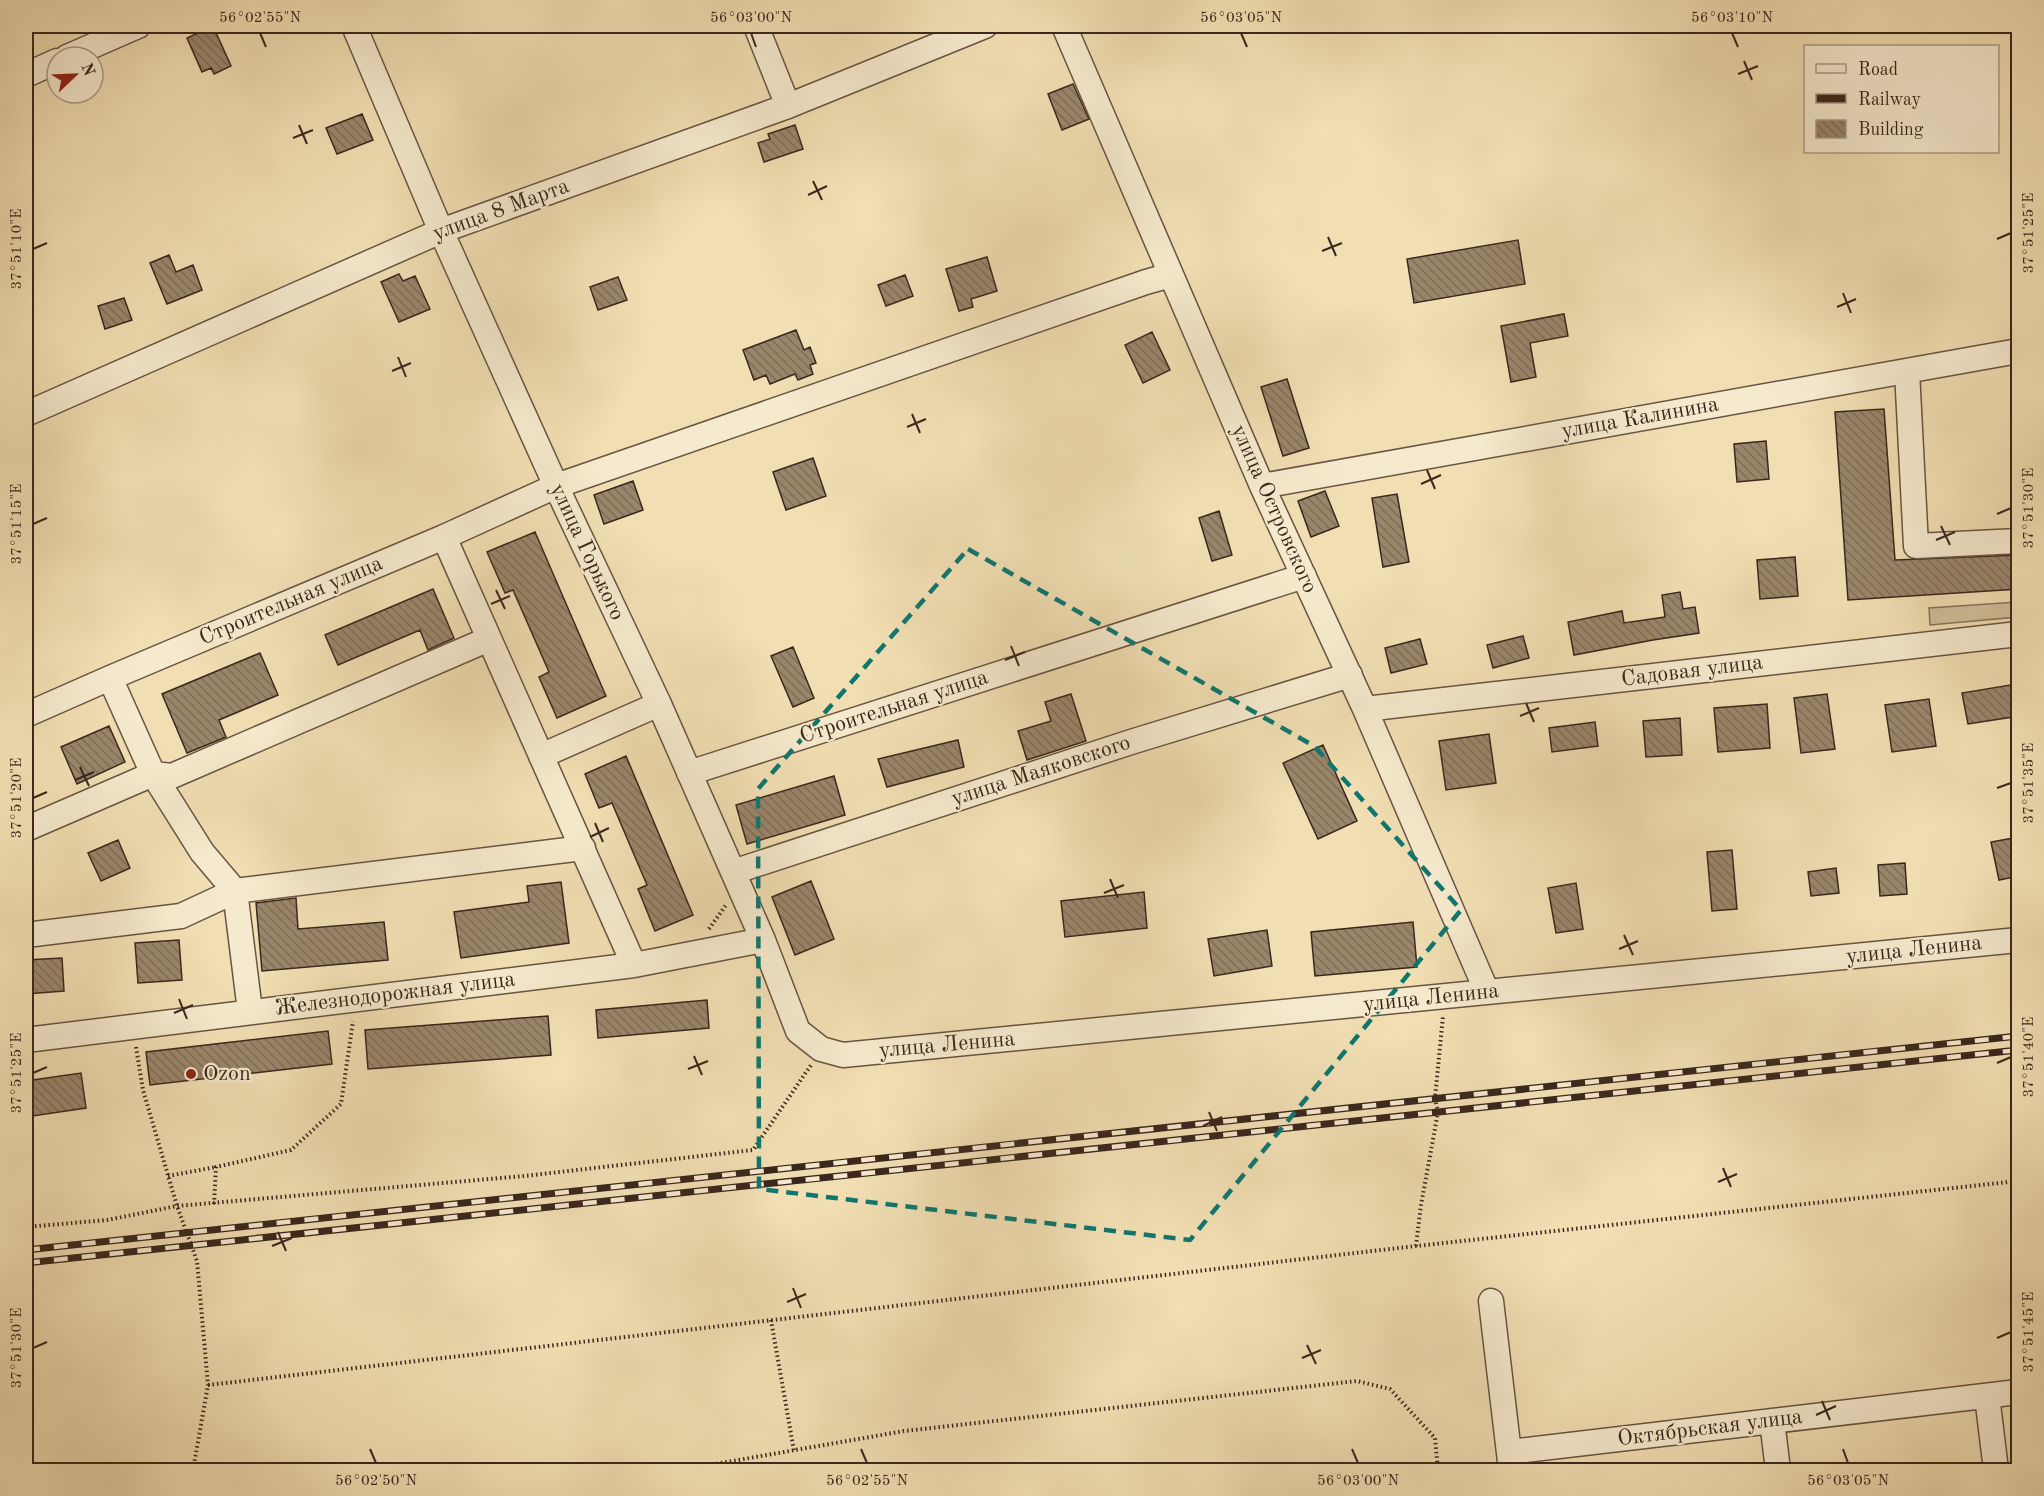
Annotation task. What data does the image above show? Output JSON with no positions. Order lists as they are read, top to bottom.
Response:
{
  "streets": {
    "street": [
      "улица 8 Марта",
      "улица Калинина",
      "улица Островского",
      "улица Горького",
      "Строительная улица",
      "Садовая улица",
      "улица Маяковского",
      "улица Ленина",
      "Железнодорожная улица",
      "Октябрьская улица"
    ]
  },
  "crossings": [
    ["улица 8 Марта", "улица Горького"],
    ["улица Калинина", "улица Островского"],
    ["улица Островского", "Строительная улица"],
    ["улица Островского", "Садовая улица"],
    ["улица Островского", "улица Маяковского"],
    ["улица Островского", "улица Ленина"],
    ["улица Горького", "Строительная улица"],
    ["улица Горького", "улица Маяковского"],
    ["улица Горького", "улица Ленина"],
    ["улица Горького", "Железнодорожная улица"]
  ],
  "places": ["Ozon"],
  "legend": ["Road", "Railway", "Building"],
  "north": "top right",
  "coordinates": [
    "56°02'55\"N",
    "56°03'00\"N",
    "56°03'05\"N",
    "56°03'10\"N",
    "37°51'25\"E",
    "37°51'10\"E",
    "37°51'30\"E",
    "37°51'15\"E",
    "37°51'35\"E",
    "37°51'20\"E",
    "37°51'40\"E",
    "37°51'45\"E",
    "56°02'50\"N"
  ]
}
